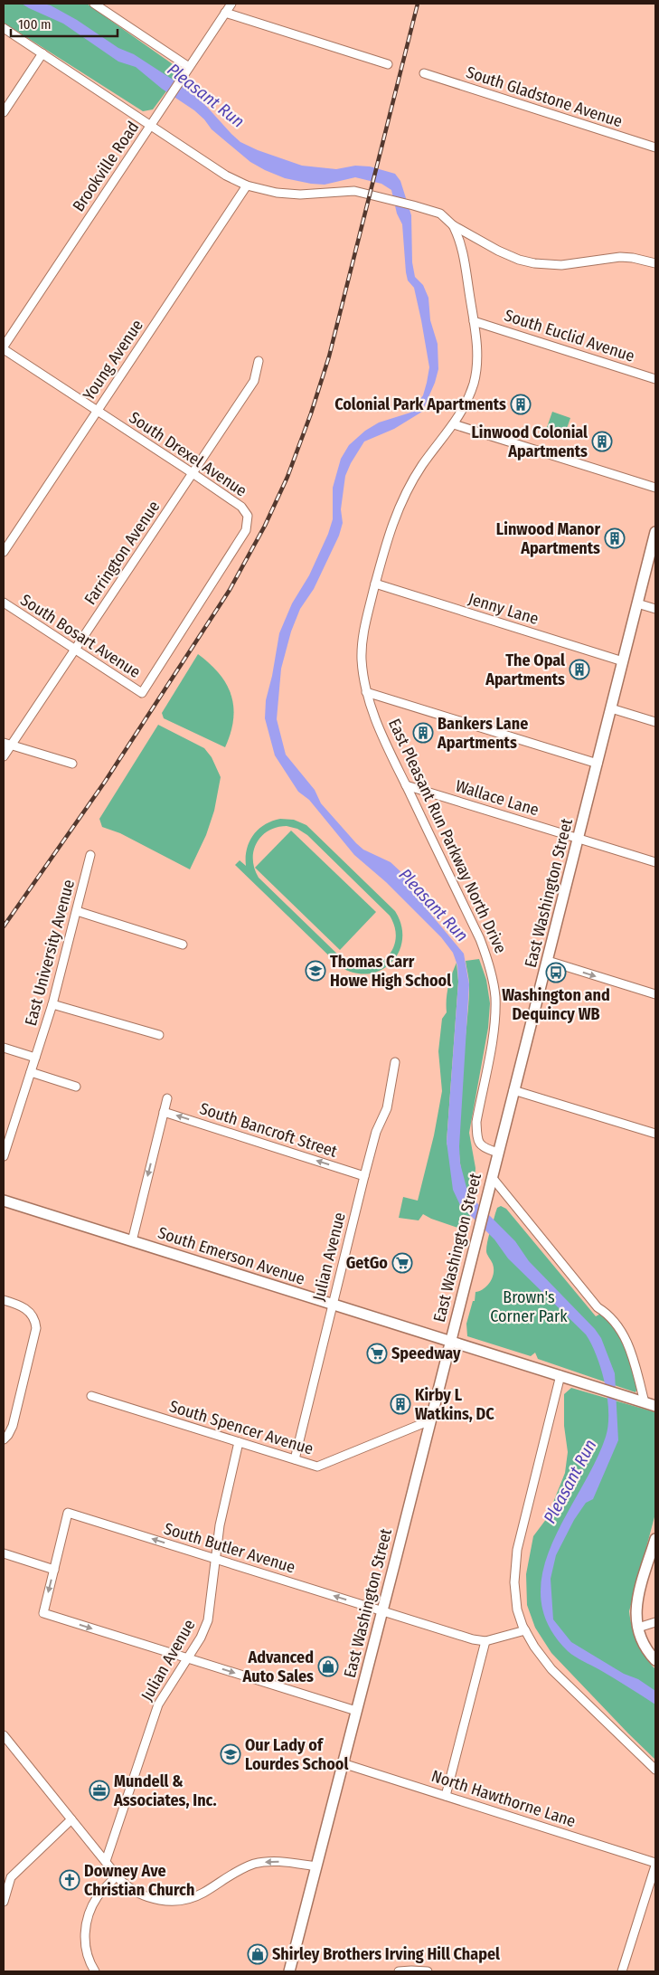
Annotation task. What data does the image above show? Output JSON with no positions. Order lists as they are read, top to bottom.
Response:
{
  "streets": {
    "main road": ["East Washington Street", "South Emerson Avenue"],
    "street": [
      "South Gladstone Avenue",
      "Brookville Road",
      "South Euclid Avenue",
      "Young Avenue",
      "South Drexel Avenue",
      "Farrington Avenue",
      "Jenny Lane",
      "South Bosart Avenue",
      "Wallace Lane",
      "East Pleasant Run Parkway North Drive",
      "East University Avenue",
      "South Bancroft Street",
      "Julian Avenue",
      "South Spencer Avenue",
      "South Butler Avenue",
      "North Hawthorne Lane"
    ]
  },
  "crossings": [
    ["Brookville Road", "South Drexel Avenue"],
    ["South Euclid Avenue", "East Pleasant Run Parkway North Drive"],
    ["Young Avenue", "South Drexel Avenue"],
    ["South Drexel Avenue", "Farrington Avenue"],
    ["South Drexel Avenue", "South Bosart Avenue"],
    ["Farrington Avenue", "South Bosart Avenue"],
    ["Jenny Lane", "East Pleasant Run Parkway North Drive"],
    ["Jenny Lane", "East Washington Street"],
    ["Wallace Lane", "East Pleasant Run Parkway North Drive"],
    ["Wallace Lane", "East Washington Street"],
    ["East Pleasant Run Parkway North Drive", "East Washington Street"],
    ["East Washington Street", "South Emerson Avenue"],
    ["East Washington Street", "South Spencer Avenue"],
    ["East Washington Street", "South Butler Avenue"],
    ["East Washington Street", "North Hawthorne Lane"],
    ["South Bancroft Street", "Julian Avenue"],
    ["South Emerson Avenue", "Julian Avenue"],
    ["Julian Avenue", "South Spencer Avenue"],
    ["Julian Avenue", "South Butler Avenue"]
  ],
  "one_way": ["South Bancroft Street", "South Butler Avenue"],
  "water": ["Pleasant Run"],
  "parks": ["Brown's Corner Park"],
  "places": {
    "building": [
      "Colonial Park Apartments",
      "Linwood Colonial Apartments",
      "Linwood Manor Apartments",
      "The Opal Apartments",
      "Bankers Lane Apartments",
      "Kirby L Watkins, DC"
    ],
    "school or university": ["Thomas Carr Howe High School", "Our Lady of Lourdes School"],
    "bus stop": ["Washington and Dequincy WB"],
    "supermarket": ["GetGo", "Speedway"],
    "shop": ["Advanced Auto Sales", "Shirley Brothers Irving Hill Chapel"],
    "office": ["Mundell & Associates, Inc."],
    "church": ["Downey Ave Christian Church"]
  },
  "scale_bar": "100 m"
}
